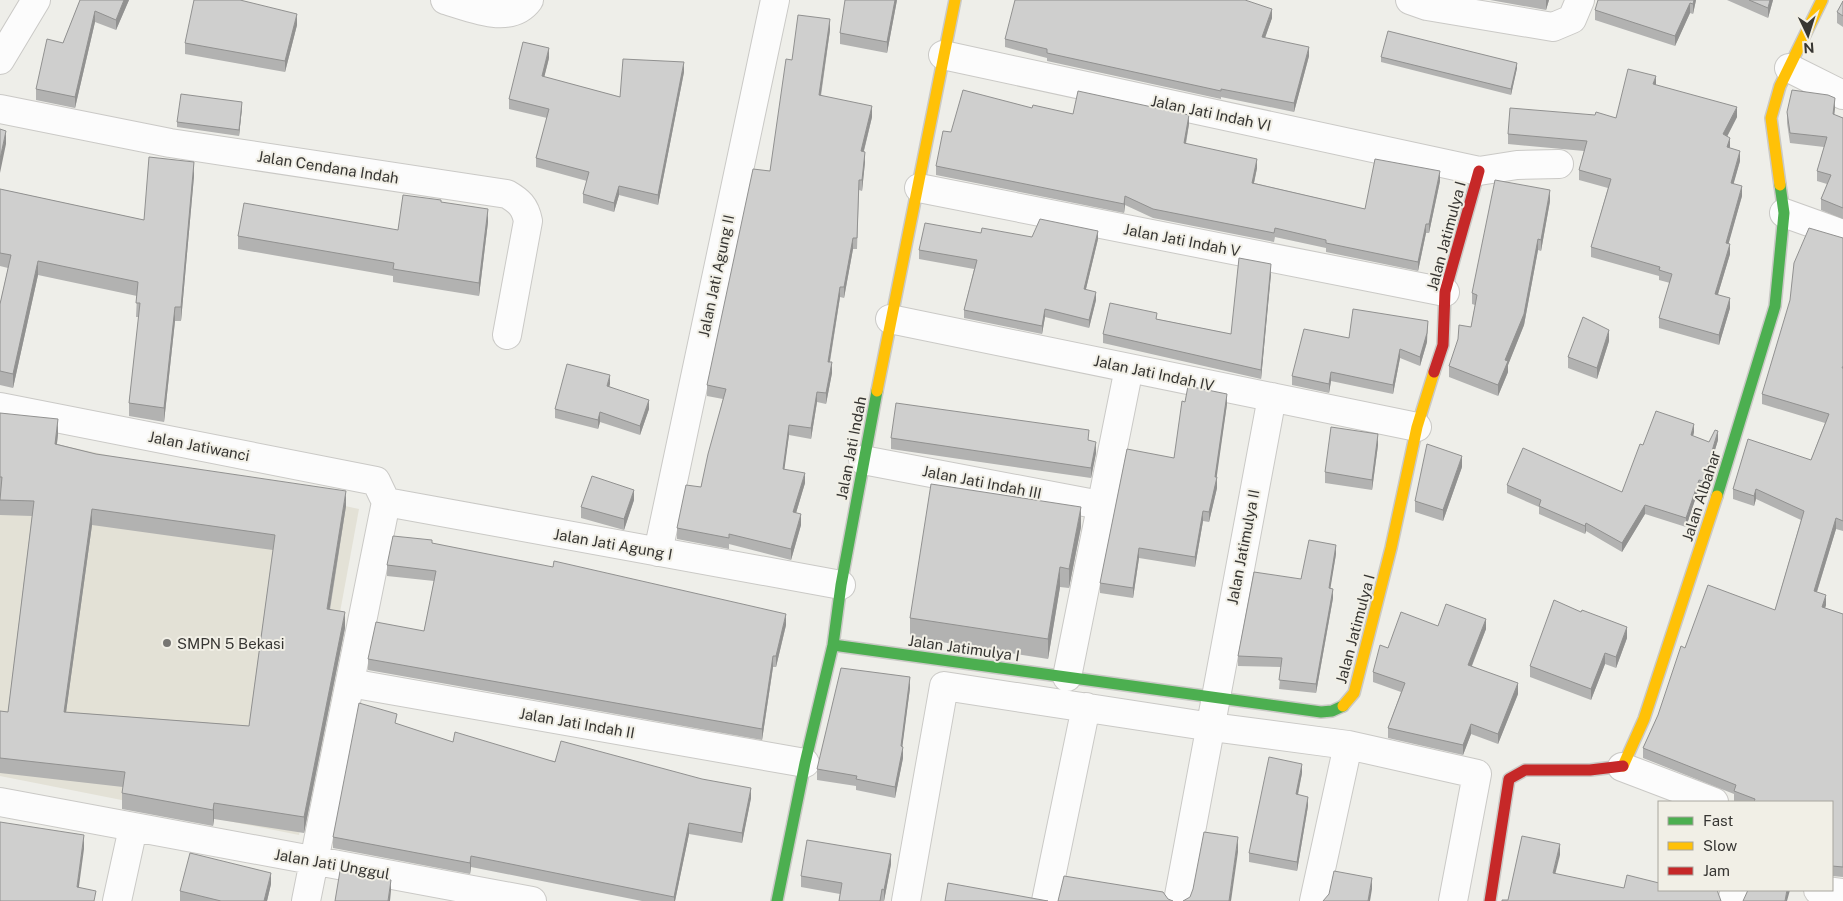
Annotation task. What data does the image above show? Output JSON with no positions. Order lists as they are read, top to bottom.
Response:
{
  "streets": {
    "street": [
      "Jalan Jati Indah VI",
      "Jalan Cendana Indah",
      "Jalan Jatimulya I",
      "Jalan Jati Indah V",
      "Jalan Jati Agung II",
      "Jalan Jati Indah IV",
      "Jalan Jatiwanci",
      "Jalan Jati Indah",
      "Jalan Jati Indah III",
      "Jalan Albahar",
      "Jalan Jati Agung I",
      "Jalan Jatimulya II",
      "Jalan Jati Indah II",
      "Jalan Jati Unggul"
    ]
  },
  "crossings": [
    ["Jalan Jati Indah VI", "Jalan Jatimulya I"],
    ["Jalan Jati Indah VI", "Jalan Jati Indah"],
    ["Jalan Jatimulya I", "Jalan Jati Indah V"],
    ["Jalan Jatimulya I", "Jalan Jati Indah IV"],
    ["Jalan Jatimulya I", "Jalan Jati Indah"],
    ["Jalan Jatimulya I", "Jalan Jatimulya II"],
    ["Jalan Jati Indah V", "Jalan Jati Indah"],
    ["Jalan Jati Agung II", "Jalan Jati Agung I"],
    ["Jalan Jati Indah IV", "Jalan Jati Indah"],
    ["Jalan Jati Indah IV", "Jalan Jatimulya II"],
    ["Jalan Jatiwanci", "Jalan Jati Agung I"],
    ["Jalan Jati Indah", "Jalan Jati Indah III"],
    ["Jalan Jati Indah", "Jalan Jati Agung I"],
    ["Jalan Jati Indah", "Jalan Jati Indah II"]
  ],
  "places": ["SMPN 5 Bekasi"],
  "legend": ["Fast", "Slow", "Jam"],
  "north": "bottom"
}
